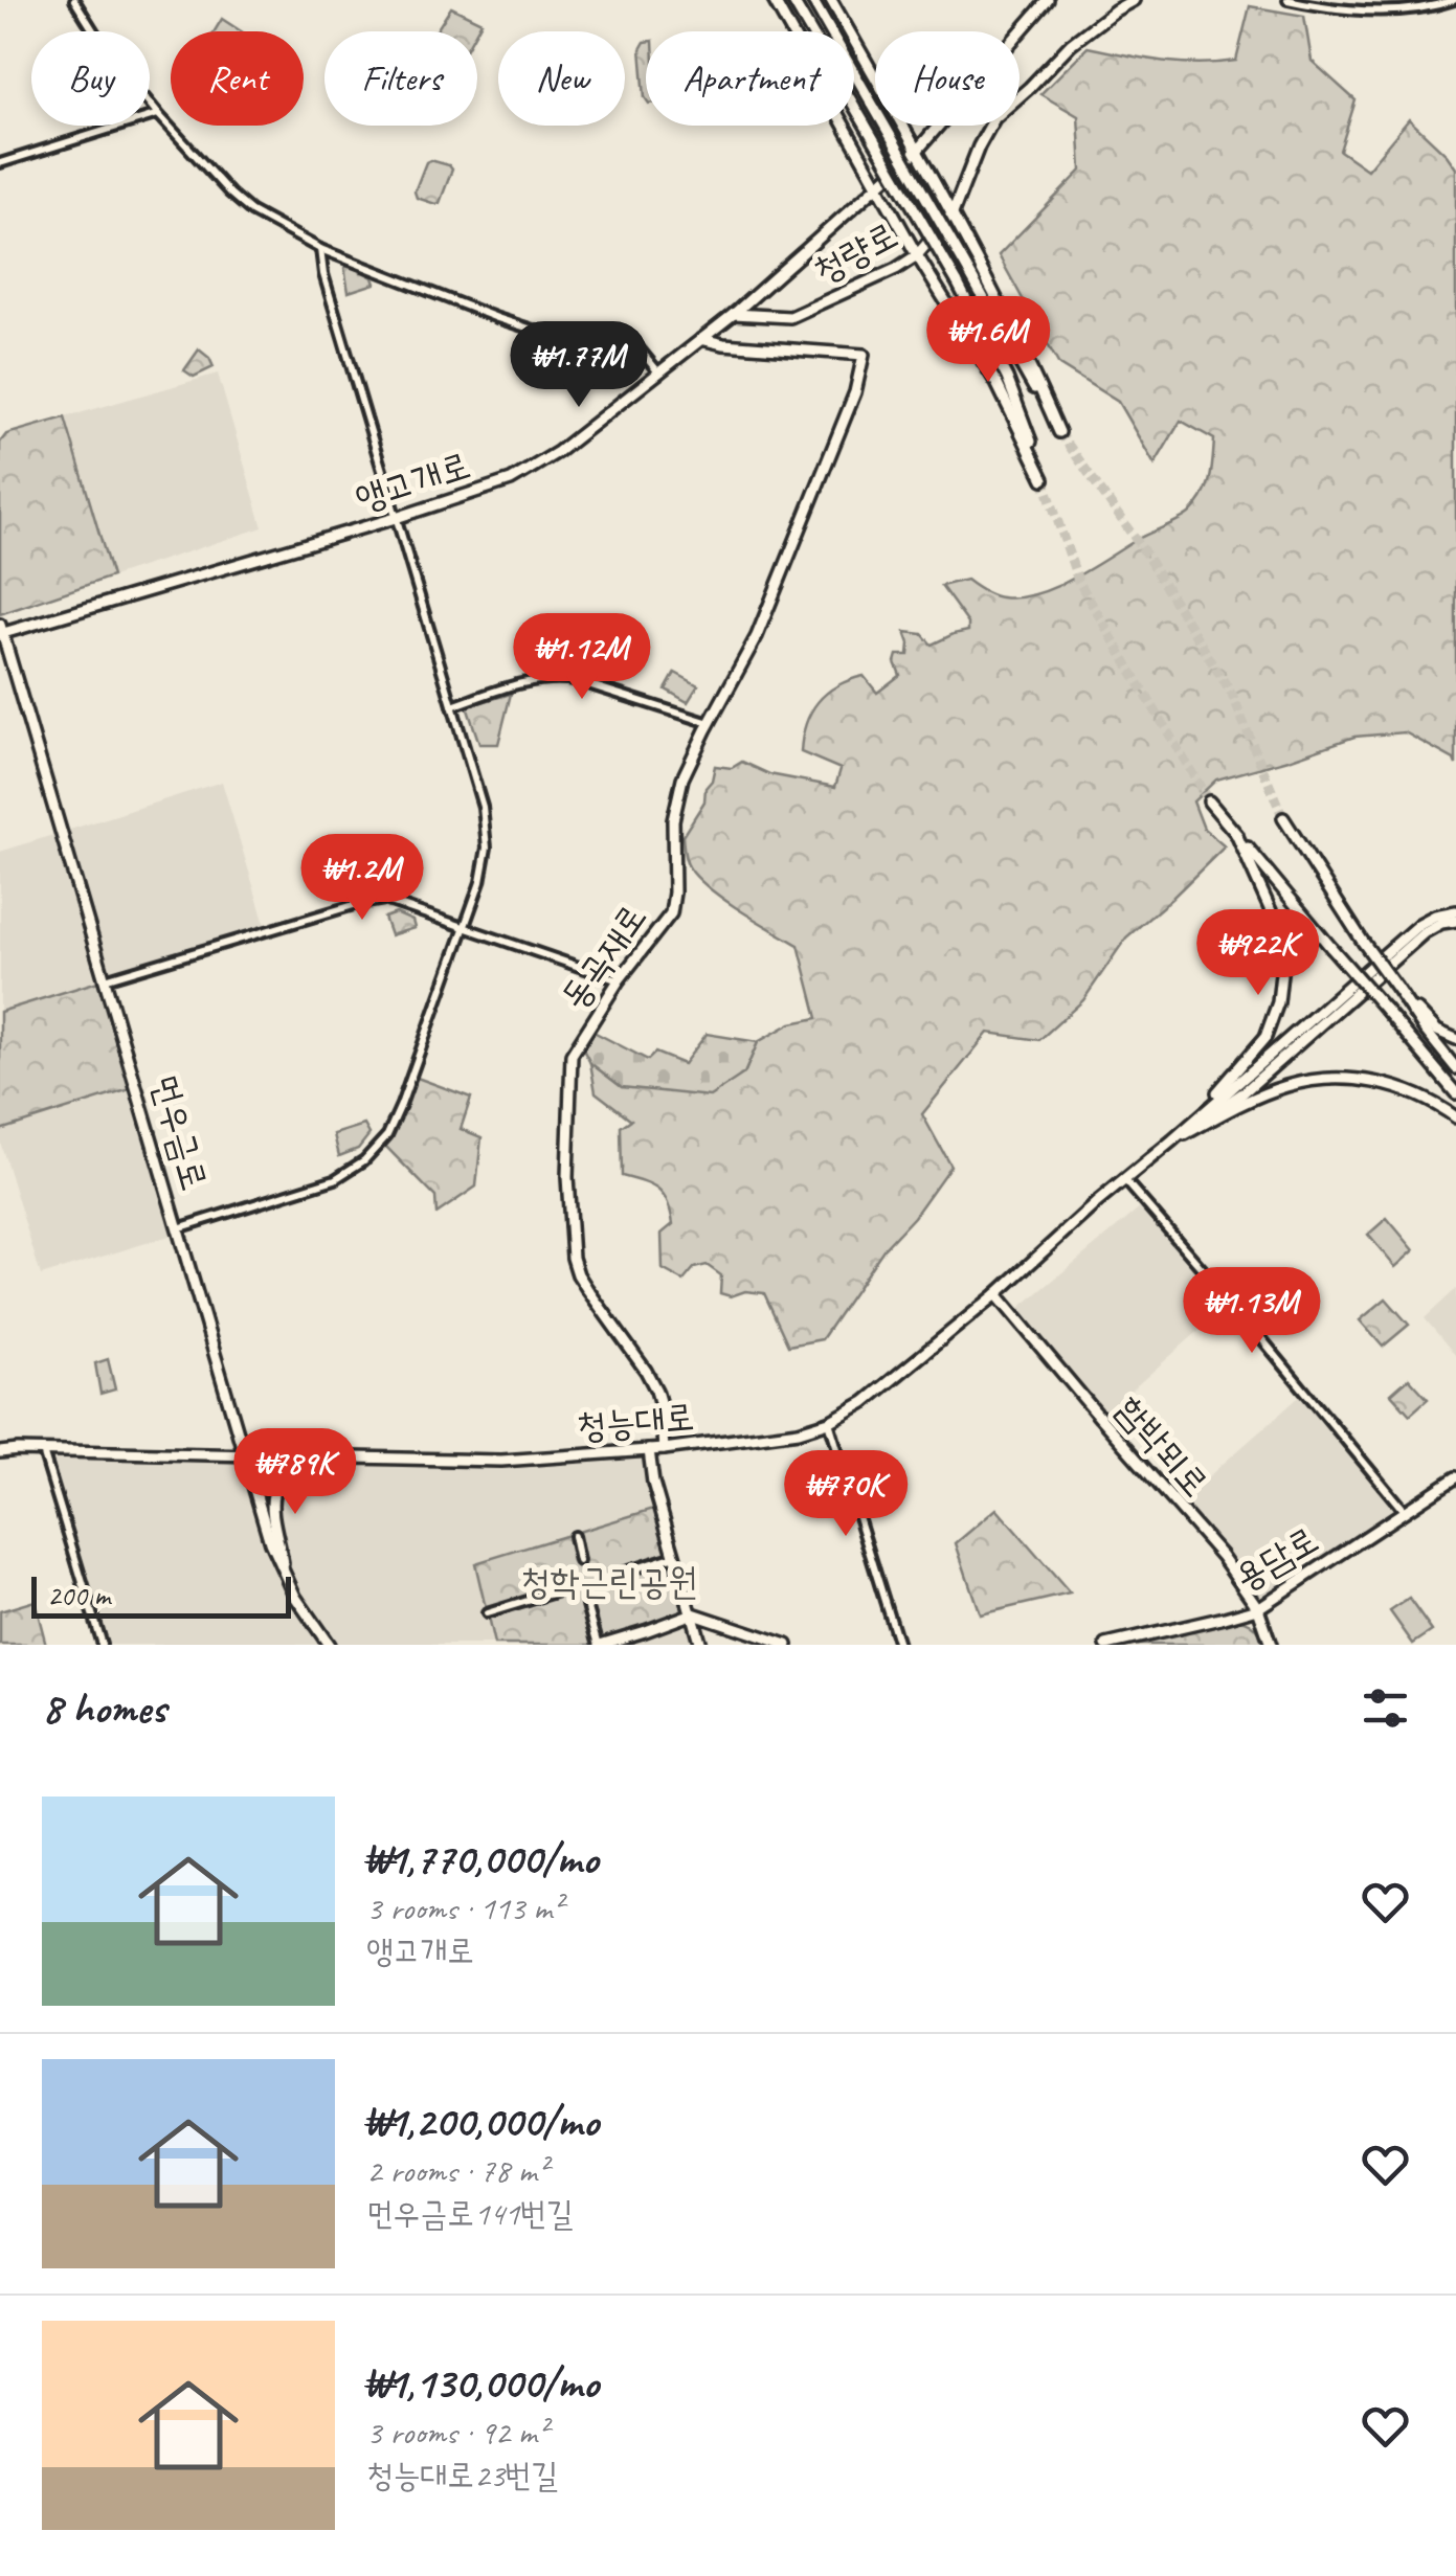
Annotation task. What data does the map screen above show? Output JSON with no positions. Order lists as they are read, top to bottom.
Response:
{
  "streets": {
    "main road": [
      "청량로",
      "앵고개로",
      "동곡재로",
      "먼우금로",
      "청능대로",
      "함박뫼로",
      "용담로"
    ]
  },
  "crossings": [
    ["청량로", "앵고개로"],
    ["앵고개로", "동곡재로"],
    ["앵고개로", "먼우금로"],
    ["동곡재로", "청능대로"],
    ["먼우금로", "청능대로"],
    ["청능대로", "함박뫼로"],
    ["함박뫼로", "용담로"]
  ],
  "parks": ["청학근린공원"],
  "scale_bar": "200 m",
  "page": {
    "chip": [
      "Buy",
      "Rent",
      "Filters",
      "New",
      "Apartment",
      "House"
    ],
    "price": [
      "₩1.6M",
      "₩1.77M",
      "₩1.12M",
      "₩1.2M",
      "₩922K",
      "₩1.13M",
      "₩789K",
      "₩770K"
    ],
    "scale": "200 m",
    "heading": "8 homes",
    "list": [
      {
        "name": "₩1,770,000/mo",
        "note": "3 rooms · 113 m² · 앵고개로"
      },
      {
        "name": "₩1,200,000/mo",
        "note": "2 rooms · 78 m² · 먼우금로141번길"
      },
      {
        "name": "₩1,130,000/mo",
        "note": "3 rooms · 92 m² · 청능대로23번길"
      }
    ]
  }
}
